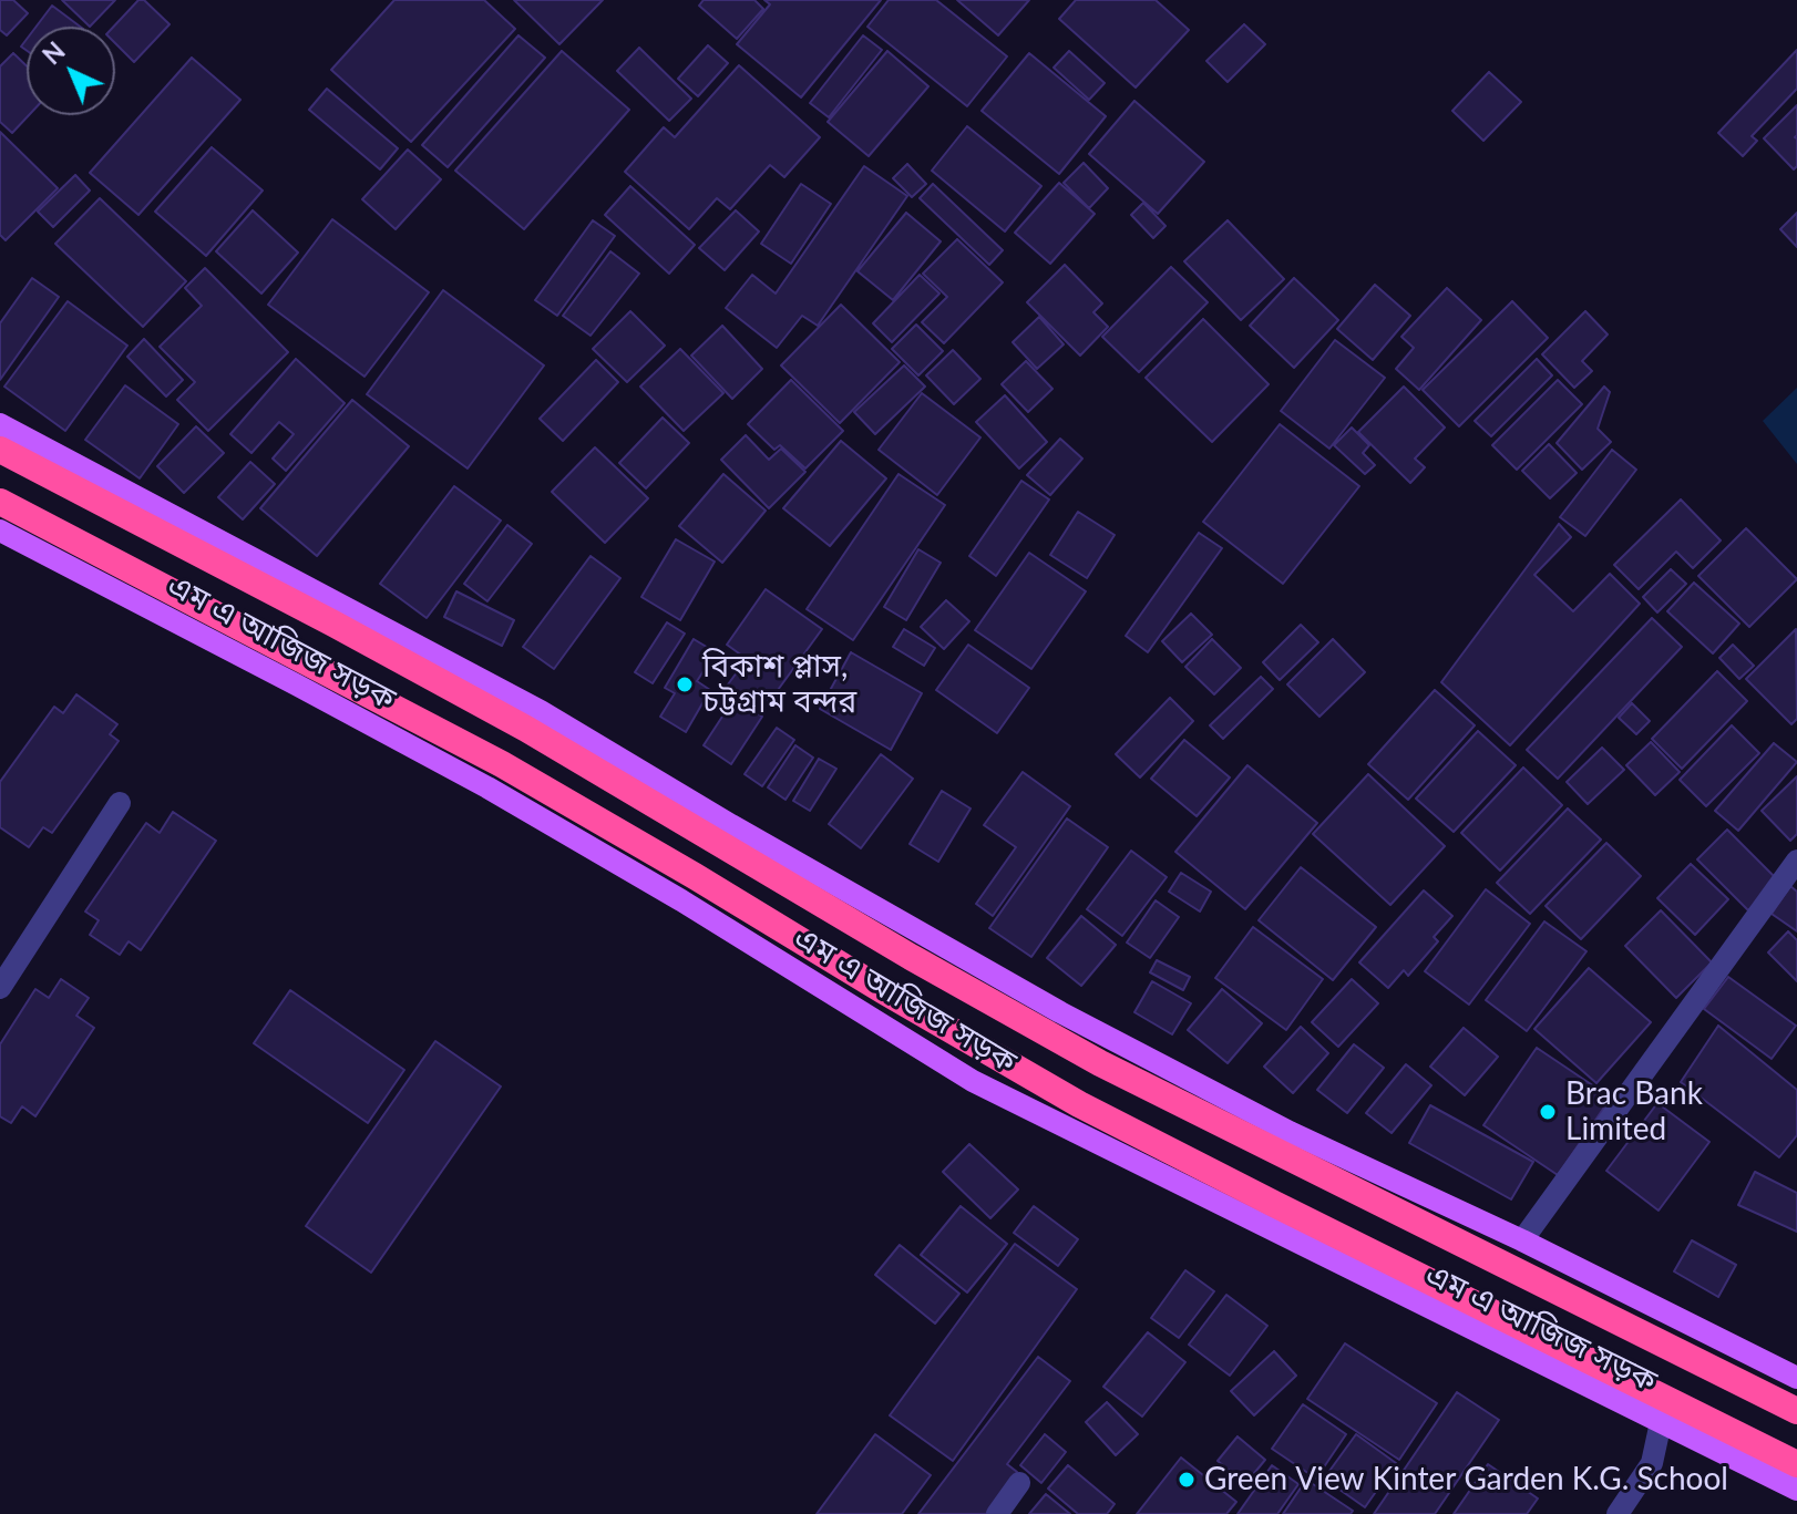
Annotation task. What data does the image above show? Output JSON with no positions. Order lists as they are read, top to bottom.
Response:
{
  "streets": {
    "main road": ["এম এ আজিজ সড়ক"]
  },
  "places": ["বিকাশ প্লাস, চট্টগ্রাম বন্দর", "Brac Bank Limited", "Green View Kinter Garden K.G. School"],
  "north": "top left"
}
